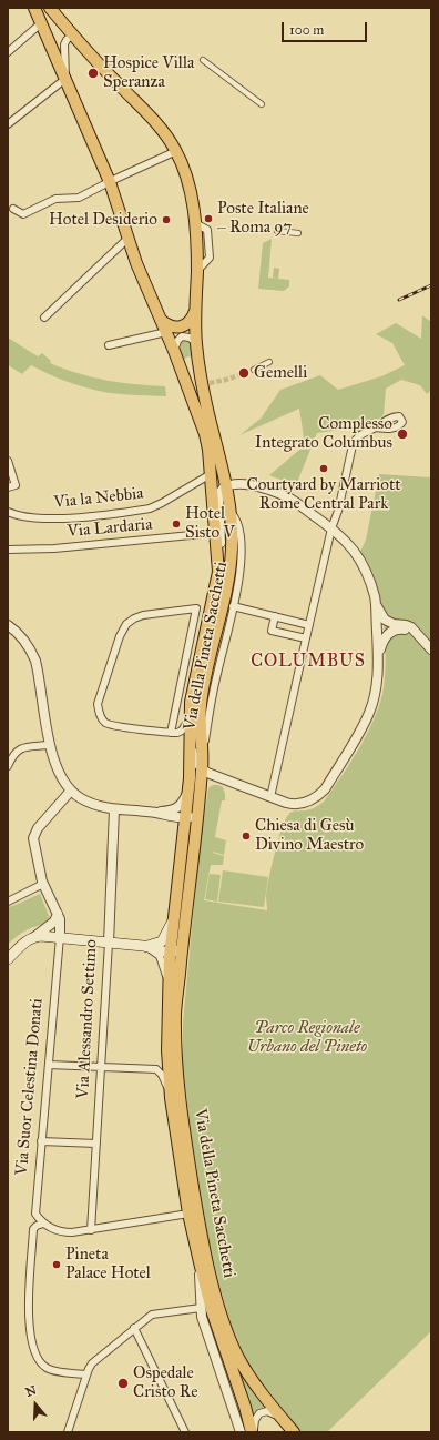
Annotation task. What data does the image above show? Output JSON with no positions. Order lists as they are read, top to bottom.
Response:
{
  "streets": {
    "main road": ["Via della Pineta Sacchetti"],
    "street": [
      "Via la Nebbia",
      "Via Lardaria",
      "Via Alessandro Settimo",
      "Via Suor Celestina Donati"
    ]
  },
  "crossings": [
    ["Via la Nebbia", "Via della Pineta Sacchetti"],
    ["Via Lardaria", "Via della Pineta Sacchetti"]
  ],
  "districts": ["COLUMBUS"],
  "parks": ["Parco Regionale Urbano del Pineto"],
  "places": [
    "Hospice Villa Speranza",
    "Poste Italiane – Roma 97",
    "Hotel Desiderio",
    "Gemelli",
    "Complesso Integrato Columbus",
    "Courtyard by Marriott Rome Central Park",
    "Hotel Sisto V",
    "Chiesa di Gesù Divino Maestro",
    "Pineta Palace Hotel",
    "Ospedale Cristo Re"
  ],
  "scale_bar": "100 m",
  "north": "top"
}
